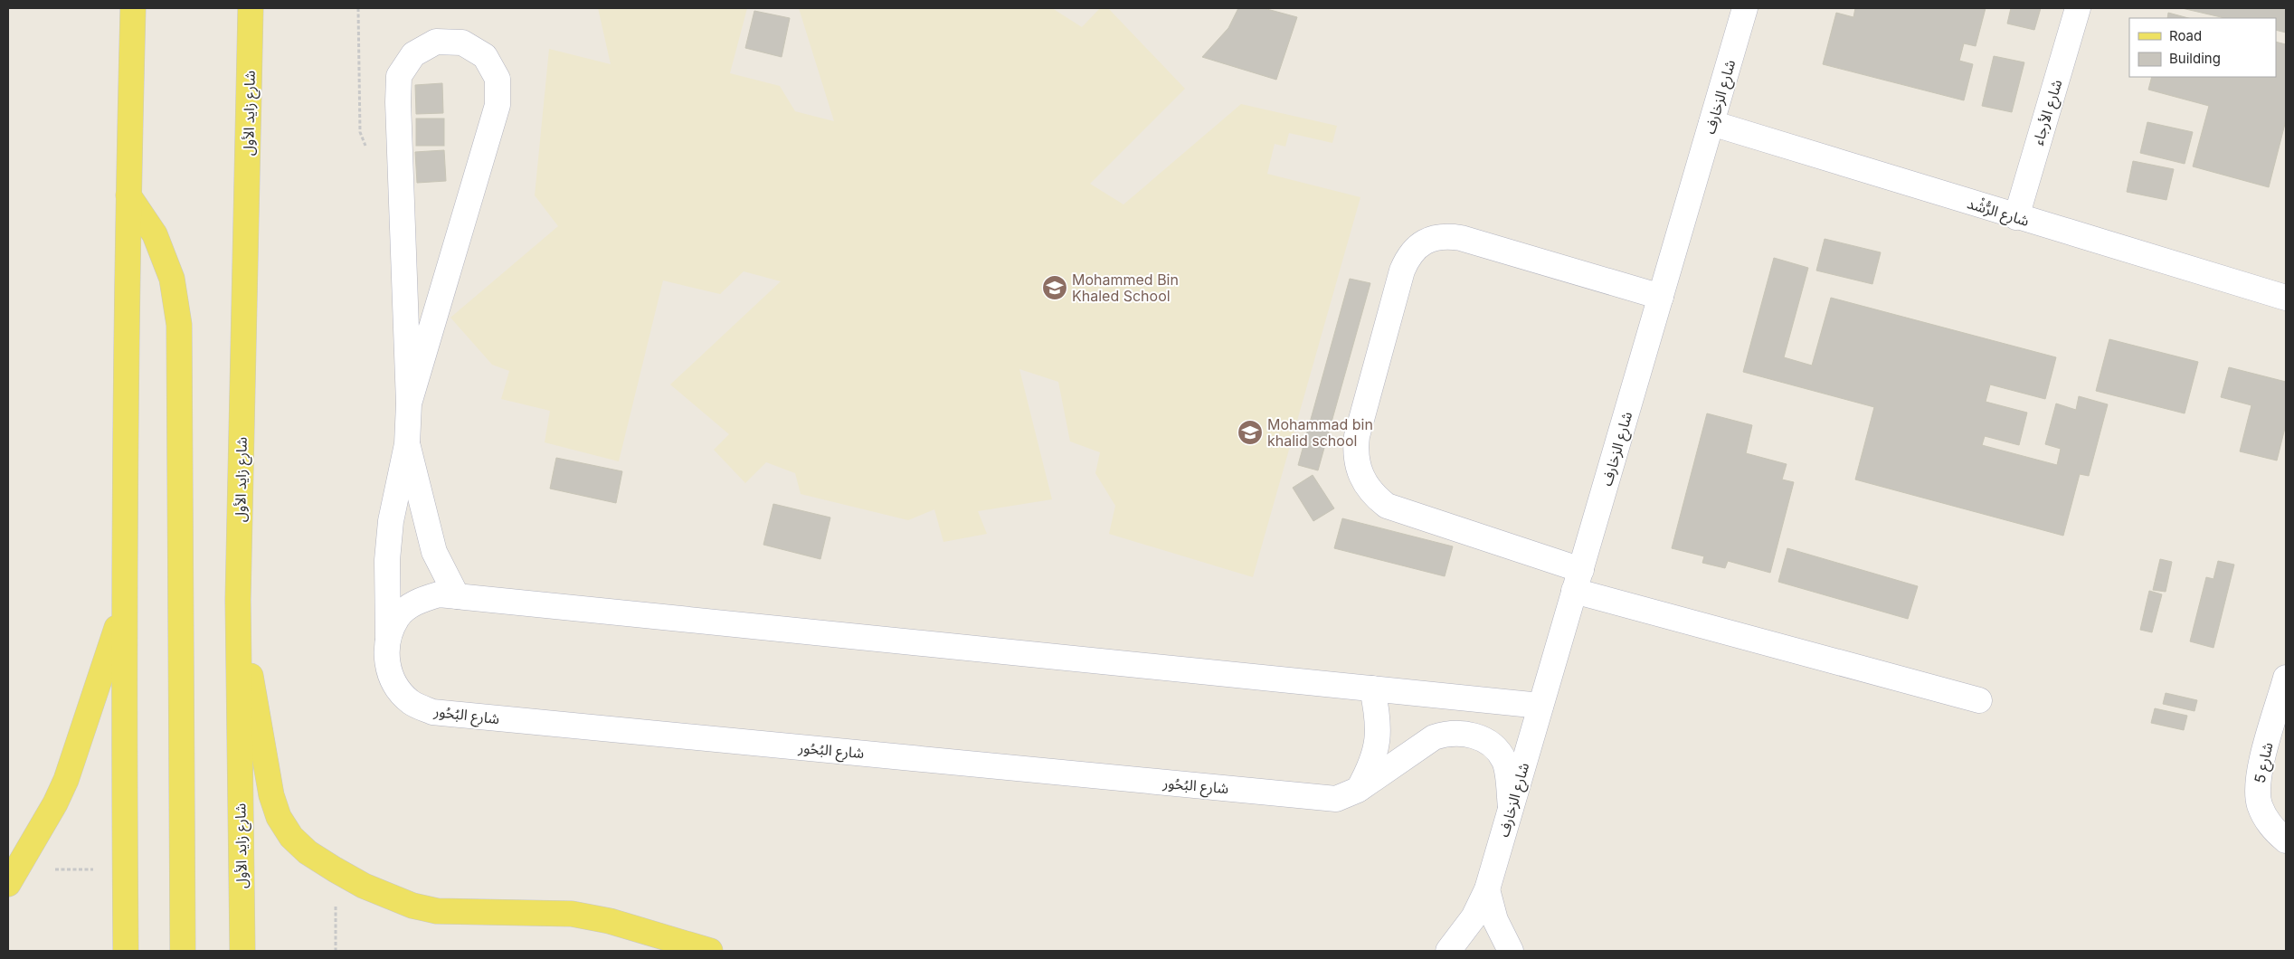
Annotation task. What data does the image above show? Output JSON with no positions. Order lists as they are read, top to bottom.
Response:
{
  "streets": {
    "main road": ["شارع زايد الأول"],
    "street": [
      "شارع الزخارف",
      "شارع الأرجاء",
      "شارع الرُّشْد",
      "شارع البُحُور",
      "شارع 5"
    ]
  },
  "crossings": [
    ["شارع الزخارف", "شارع الرُّشْد"],
    ["شارع الزخارف", "شارع البُحُور"],
    ["شارع الأرجاء", "شارع الرُّشْد"]
  ],
  "places": {
    "school or university": ["Mohammed Bin Khaled School", "Mohammad bin khalid school"]
  },
  "legend": ["Road", "Building"]
}
